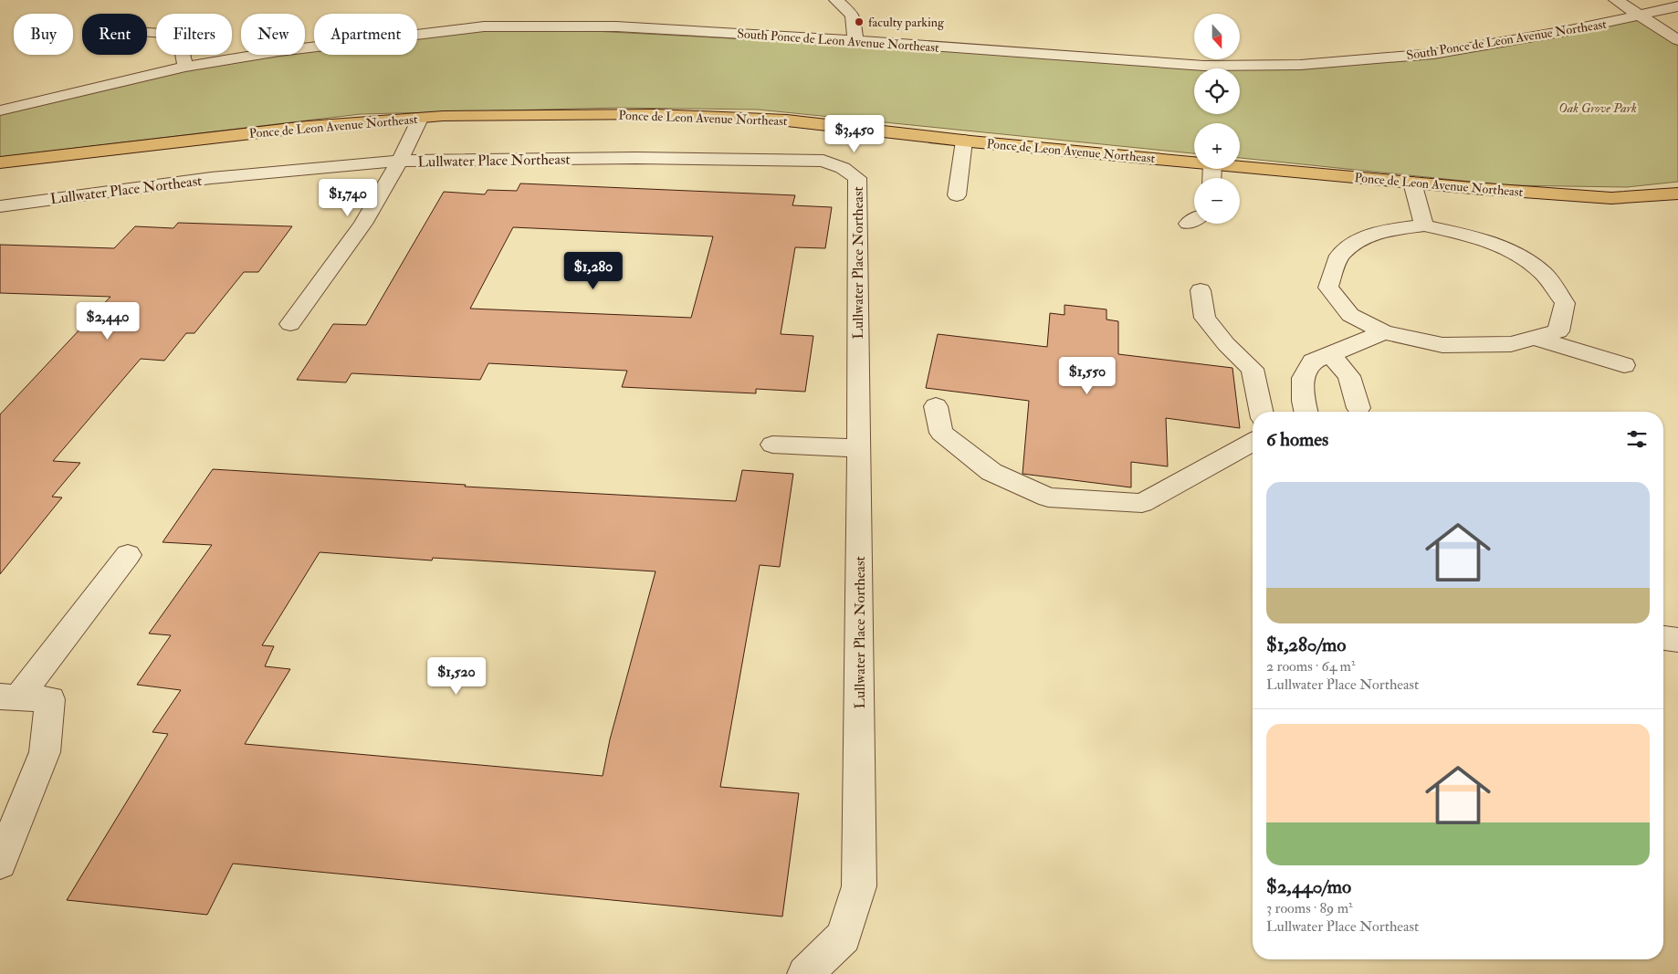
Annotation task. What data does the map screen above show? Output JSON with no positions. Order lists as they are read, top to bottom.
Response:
{
  "streets": {
    "highway": ["Ponce de Leon Avenue Northeast"],
    "street": ["South Ponce de Leon Avenue Northeast", "Lullwater Place Northeast"]
  },
  "parks": ["Oak Grove Park"],
  "places": ["faculty parking"],
  "north": "bottom",
  "page": {
    "map_buttons": ["+", "−"],
    "chip": [
      "Buy",
      "Rent",
      "Filters",
      "New",
      "Apartment"
    ],
    "price": [
      "$3,450",
      "$1,740",
      "$1,280",
      "$2,440",
      "$1,550",
      "$1,520"
    ],
    "heading": "6 homes",
    "list": [
      {
        "name": "$1,280/mo",
        "note": "2 rooms · 64 m² · Lullwater Place Northeast"
      },
      {
        "name": "$2,440/mo",
        "note": "3 rooms · 89 m² · Lullwater Place Northeast"
      }
    ]
  }
}
